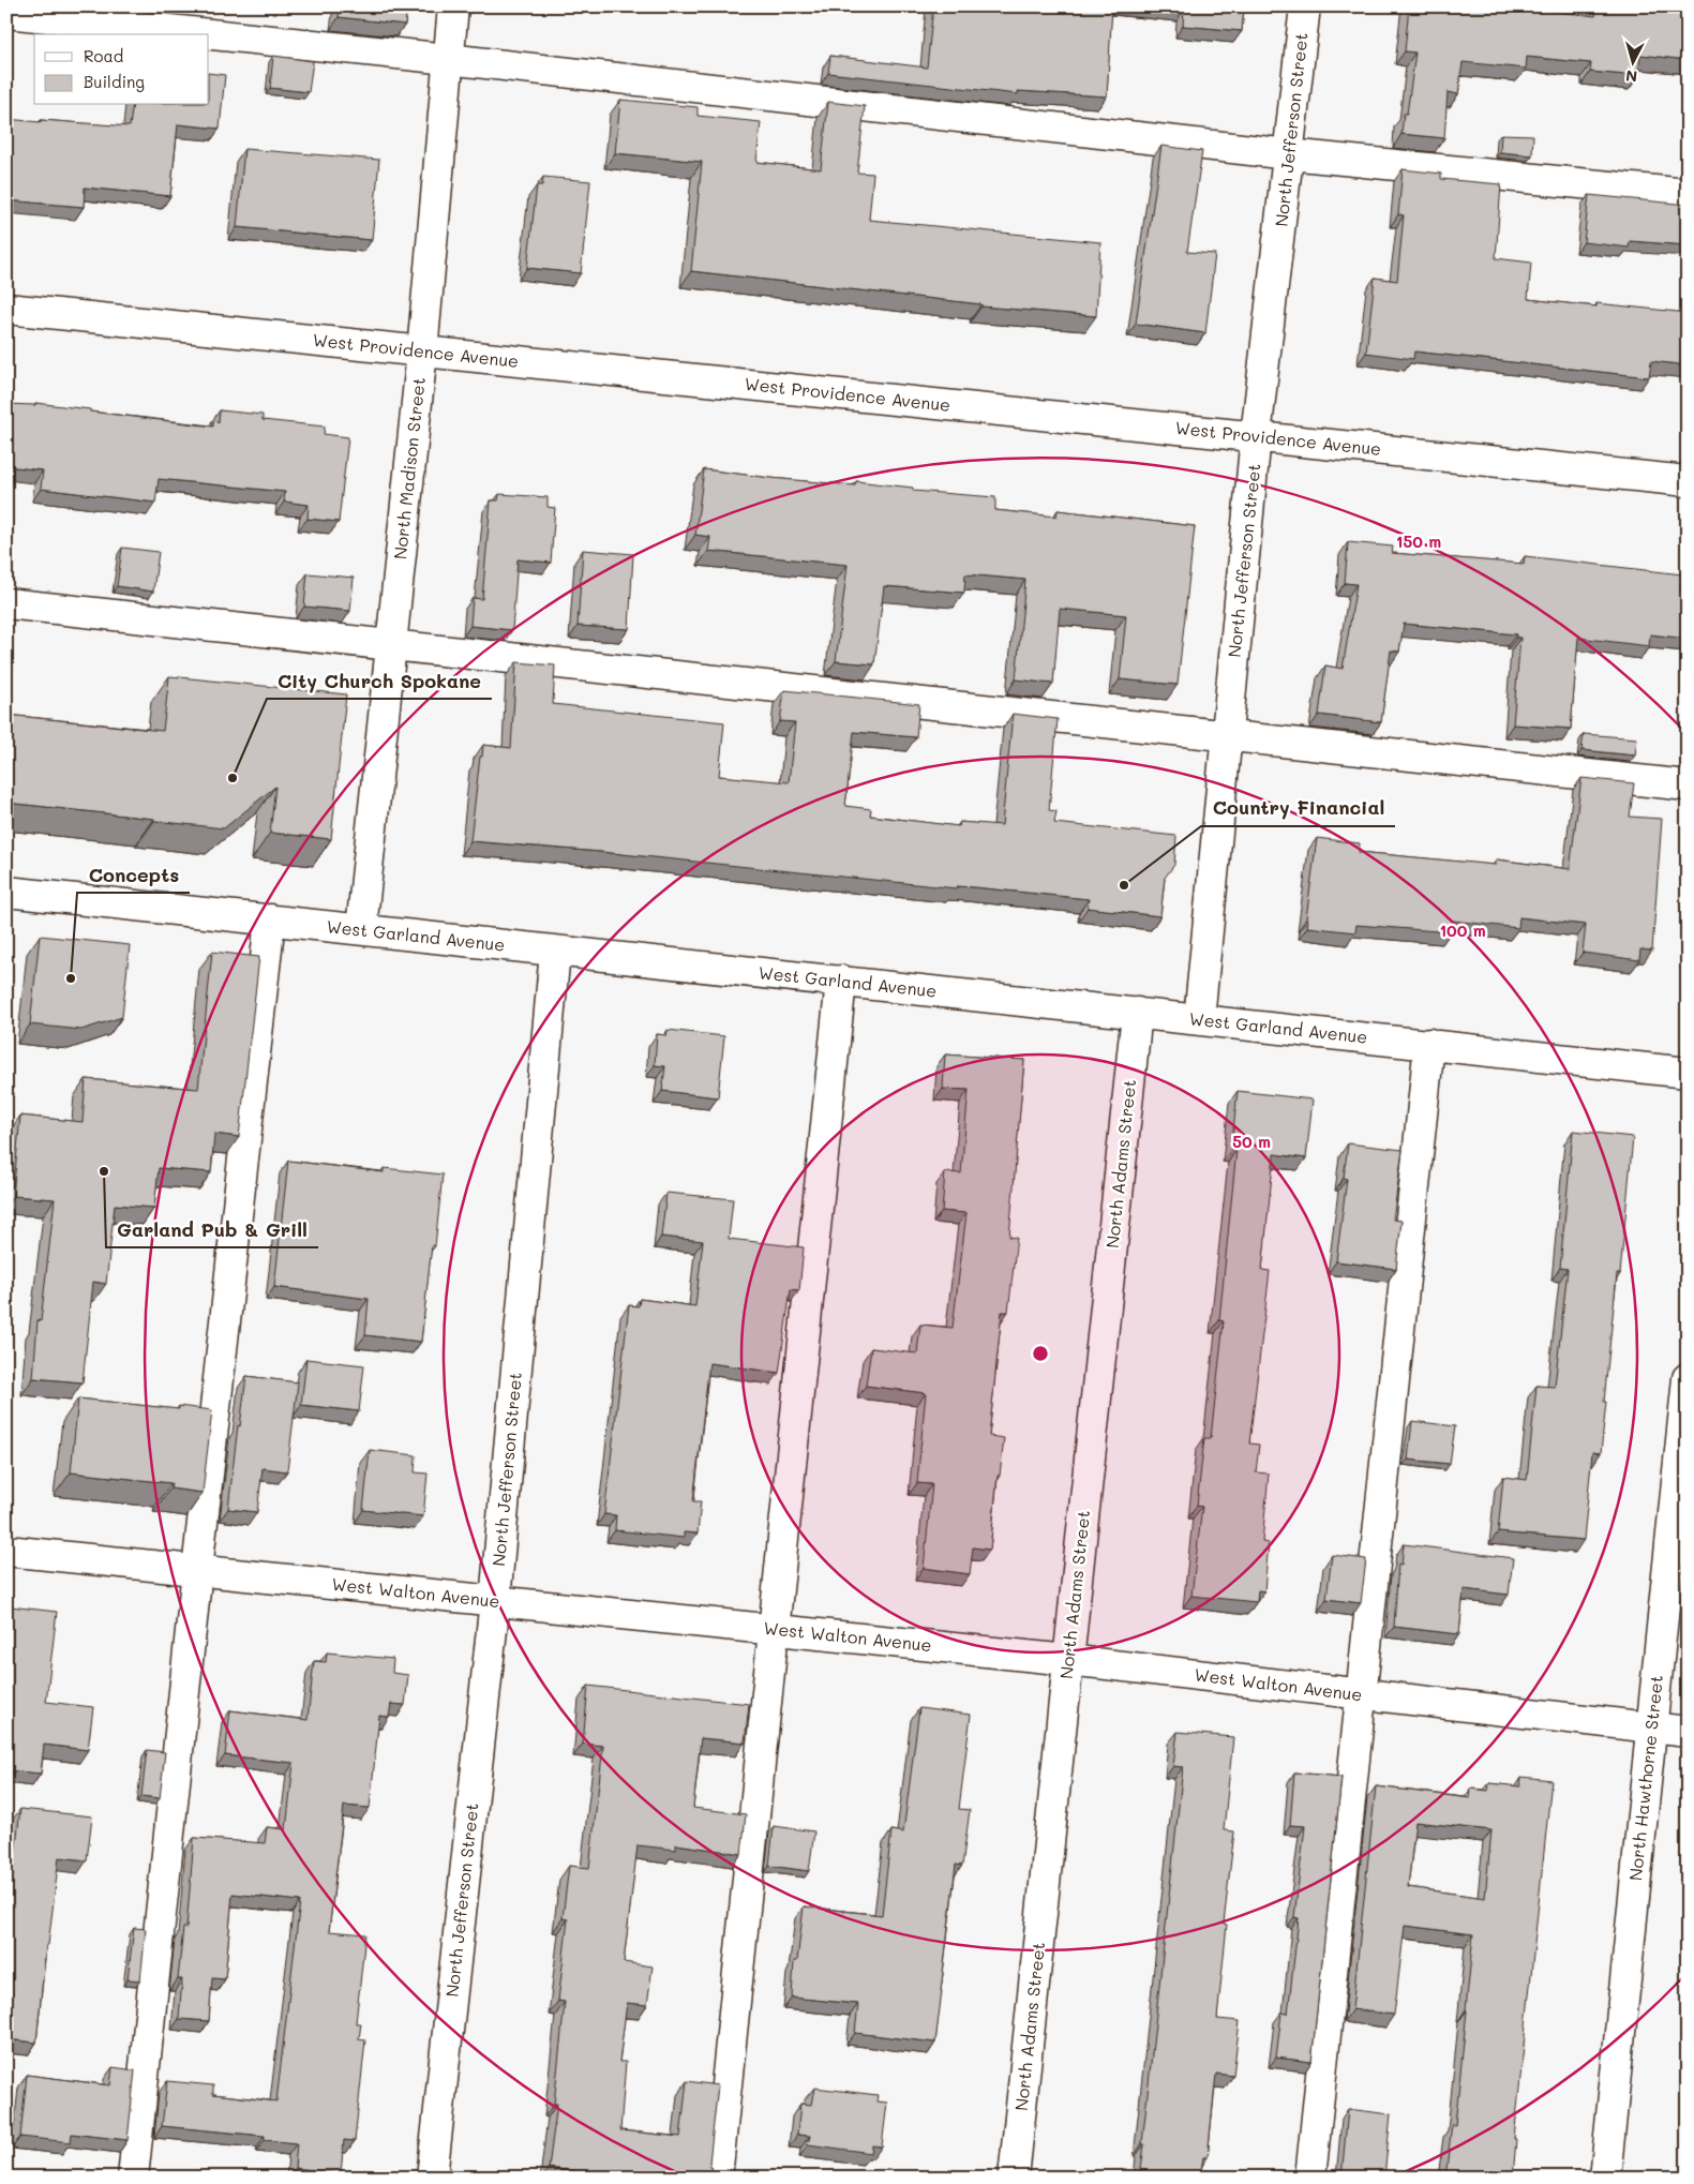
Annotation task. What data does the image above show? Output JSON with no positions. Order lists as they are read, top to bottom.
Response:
{
  "streets": {
    "street": [
      "North Jefferson Street",
      "West Providence Avenue",
      "North Madison Street",
      "West Garland Avenue",
      "North Adams Street",
      "West Walton Avenue",
      "North Hawthorne Street"
    ]
  },
  "crossings": [
    ["North Jefferson Street", "West Providence Avenue"],
    ["North Jefferson Street", "West Garland Avenue"],
    ["North Jefferson Street", "West Walton Avenue"],
    ["West Providence Avenue", "North Madison Street"],
    ["North Madison Street", "West Garland Avenue"],
    ["West Garland Avenue", "North Adams Street"],
    ["North Adams Street", "West Walton Avenue"],
    ["West Walton Avenue", "North Hawthorne Street"]
  ],
  "places": [
    "City Church Spokane",
    "Country Financial",
    "Concepts",
    "Garland Pub & Grill"
  ],
  "legend": ["Road", "Building"],
  "north": "bottom",
  "rings": ["150 m", "100 m", "50 m"]
}
